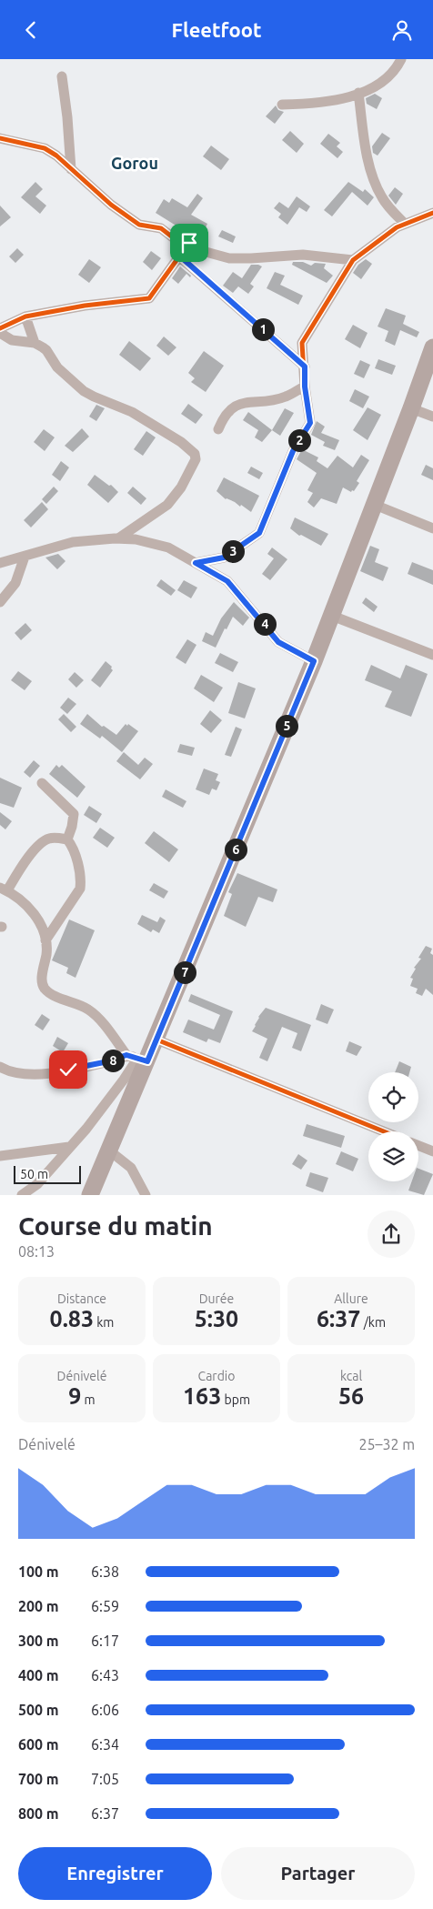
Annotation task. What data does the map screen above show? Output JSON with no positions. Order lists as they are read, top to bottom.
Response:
{
  "districts": ["Gorou"],
  "scale_bar": "50 m",
  "page": {
    "header": "Fleetfoot",
    "pins": [
      "1",
      "2",
      "3",
      "4",
      "5",
      "6",
      "7",
      "8"
    ],
    "scale": "50 m",
    "heading": ["Course du matin", "08:13"],
    "stats": [
      ["Distance", "0.83 km"],
      ["Durée", "5:30"],
      ["Allure", "6:37 /km"],
      ["Dénivelé", "9 m"],
      ["Cardio", "163 bpm"],
      ["kcal", "56"]
    ],
    "chart": ["Dénivelé", "25–32 m"],
    "list": [
      {
        "name": "100 m",
        "note": "6:38"
      },
      {
        "name": "200 m",
        "note": "6:59"
      },
      {
        "name": "300 m",
        "note": "6:17"
      },
      {
        "name": "400 m",
        "note": "6:43"
      },
      {
        "name": "500 m",
        "note": "6:06"
      },
      {
        "name": "600 m",
        "note": "6:34"
      },
      {
        "name": "700 m",
        "note": "7:05"
      },
      {
        "name": "800 m",
        "note": "6:37"
      }
    ],
    "buttons": ["Enregistrer", "Partager"]
  }
}
